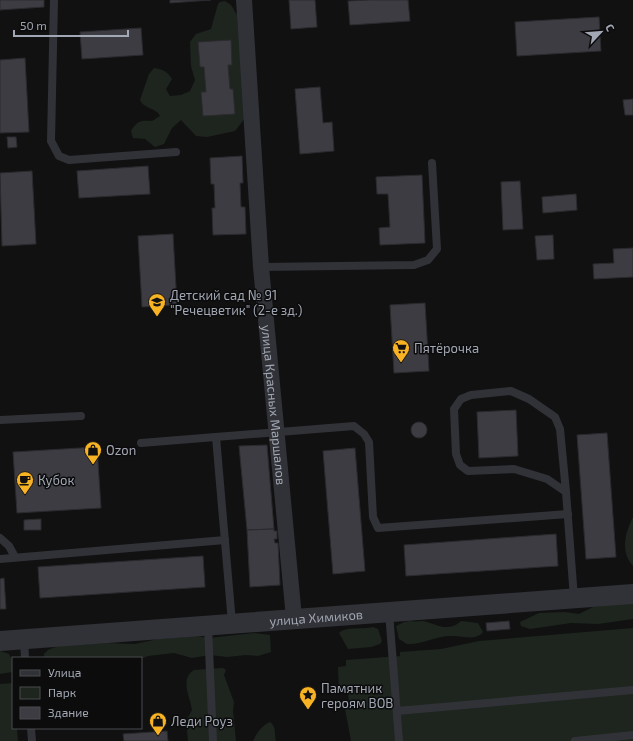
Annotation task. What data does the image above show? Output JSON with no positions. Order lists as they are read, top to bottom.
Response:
{
  "streets": {
    "street": ["улица Красных Маршалов", "улица Химиков"]
  },
  "crossings": [
    ["улица Красных Маршалов", "улица Химиков"]
  ],
  "places": {
    "school or university": ["Детский сад № 91 \"Речецветик\" (2-е зд.)"],
    "supermarket": ["Пятёрочка"],
    "shop": ["Ozon", "Леди Роуз"],
    "cafe": ["Кубок"],
    "place": ["Памятник героям ВОВ"]
  },
  "legend": ["Улица", "Парк", "Здание"],
  "scale_bar": "50 m",
  "north": "top right"
}
